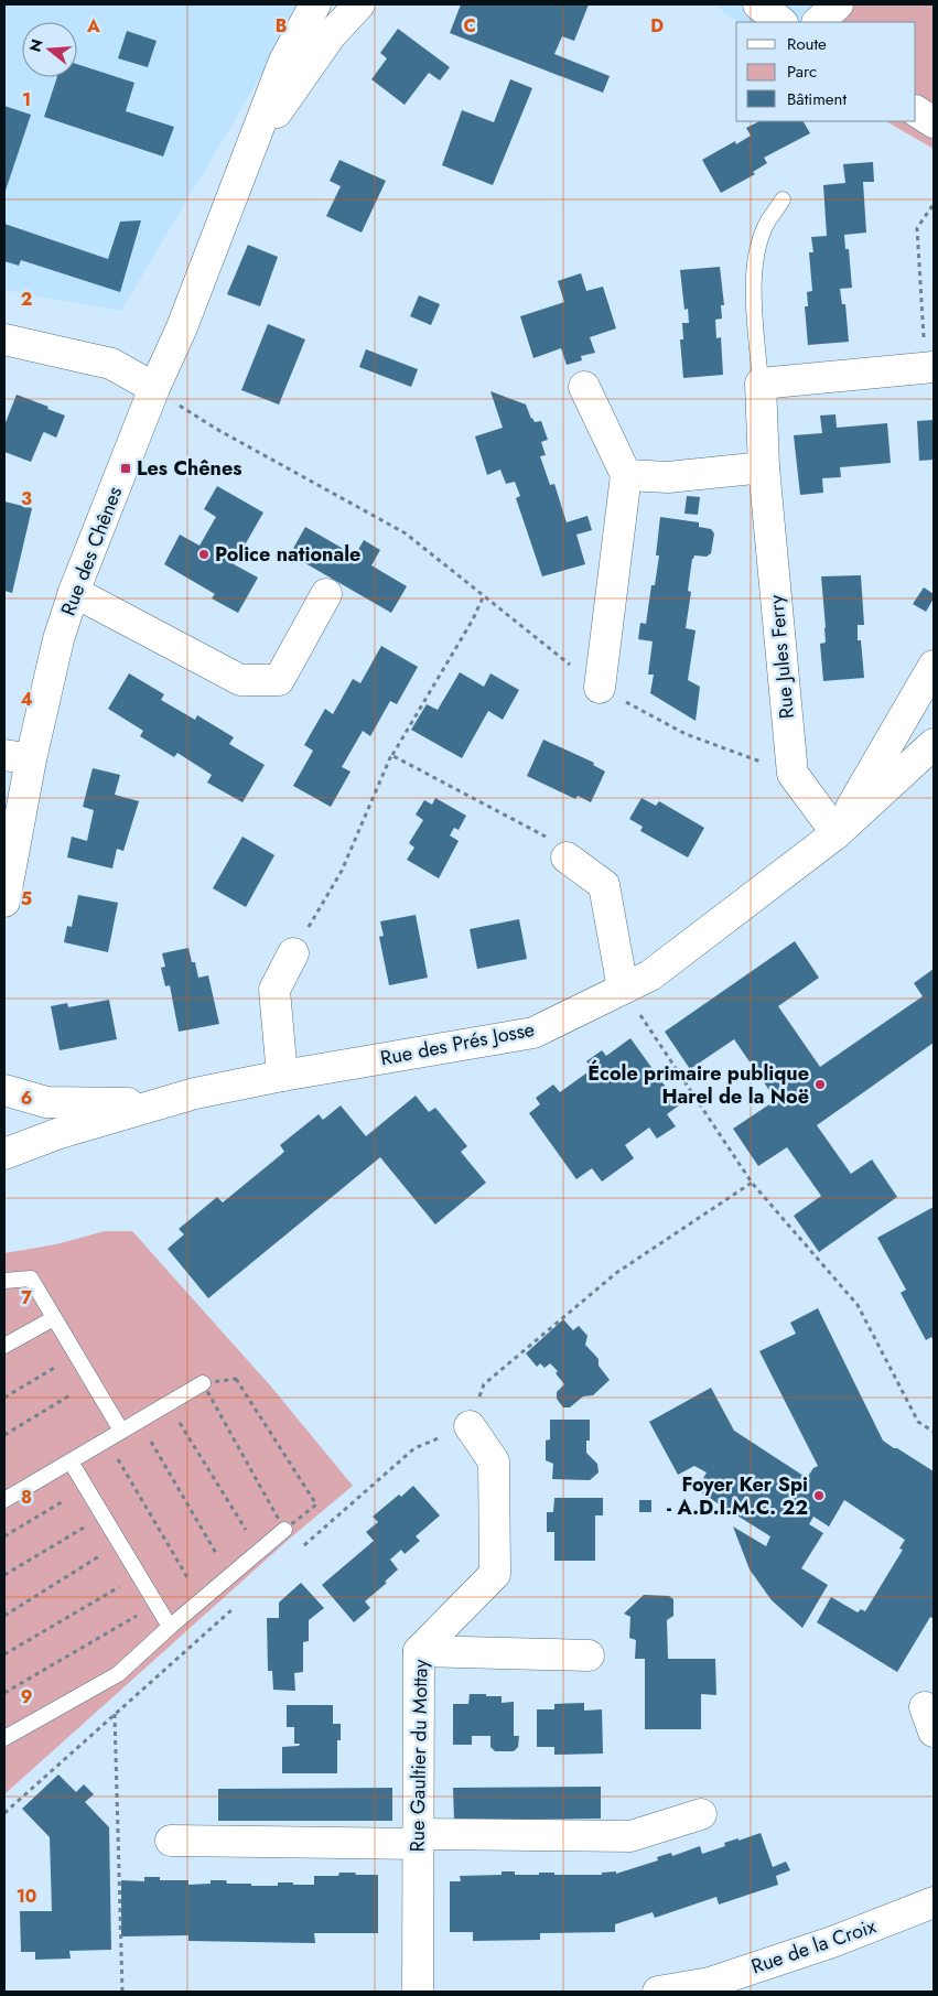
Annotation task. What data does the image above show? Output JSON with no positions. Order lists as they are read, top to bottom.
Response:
{
  "streets": {
    "street": [
      "Rue des Chênes",
      "Rue Jules Ferry",
      "Rue des Prés Josse",
      "Rue Gaultier du Mottay",
      "Rue de la Croix"
    ]
  },
  "places": {
    "transit": ["Les Chênes"],
    "other": ["Police nationale", "École primaire publique Harel de la Noë", "Foyer Ker Spi - A.D.I.M.C. 22"]
  },
  "legend": ["Route", "Parc", "Bâtiment"],
  "north": "left",
  "grid": {
    "columns": [
      "A",
      "B",
      "C",
      "D"
    ],
    "rows": [
      "1",
      "2",
      "3",
      "4",
      "5",
      "6",
      "7",
      "8",
      "9",
      "10"
    ]
  }
}
